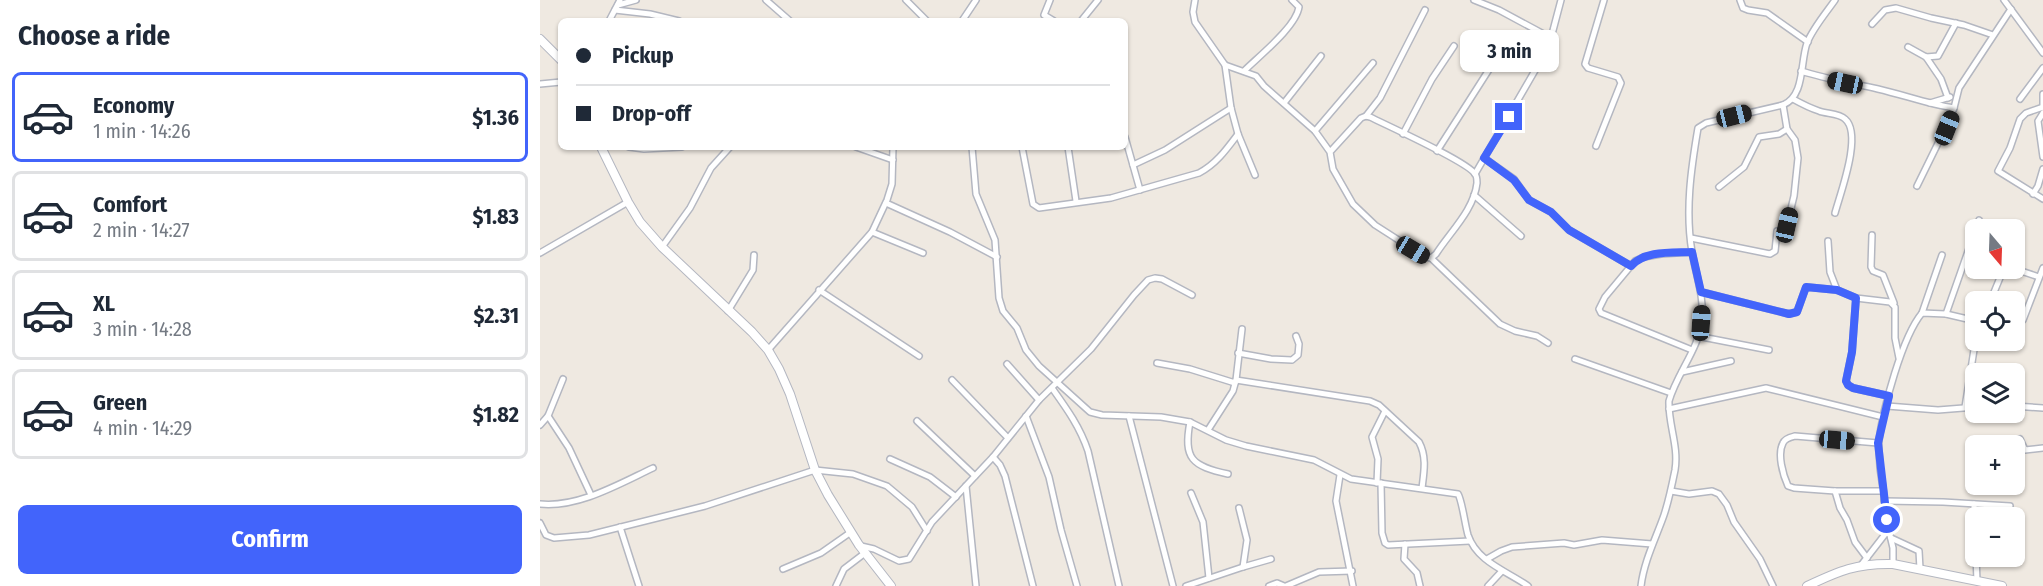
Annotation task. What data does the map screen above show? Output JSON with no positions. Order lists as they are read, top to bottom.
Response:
{
  "north": "bottom",
  "page": {
    "heading": "Choose a ride",
    "banner": ["Pickup", "Drop-off"],
    "bubble": "3 min",
    "list": [
      {
        "name": "Economy",
        "note": "1 min · 14:26",
        "value": "$1.36"
      },
      {
        "name": "Comfort",
        "note": "2 min · 14:27",
        "value": "$1.83"
      },
      {
        "name": "XL",
        "note": "3 min · 14:28",
        "value": "$2.31"
      },
      {
        "name": "Green",
        "note": "4 min · 14:29",
        "value": "$1.82"
      }
    ],
    "map_buttons": ["+", "−"],
    "buttons": "Confirm"
  }
}
